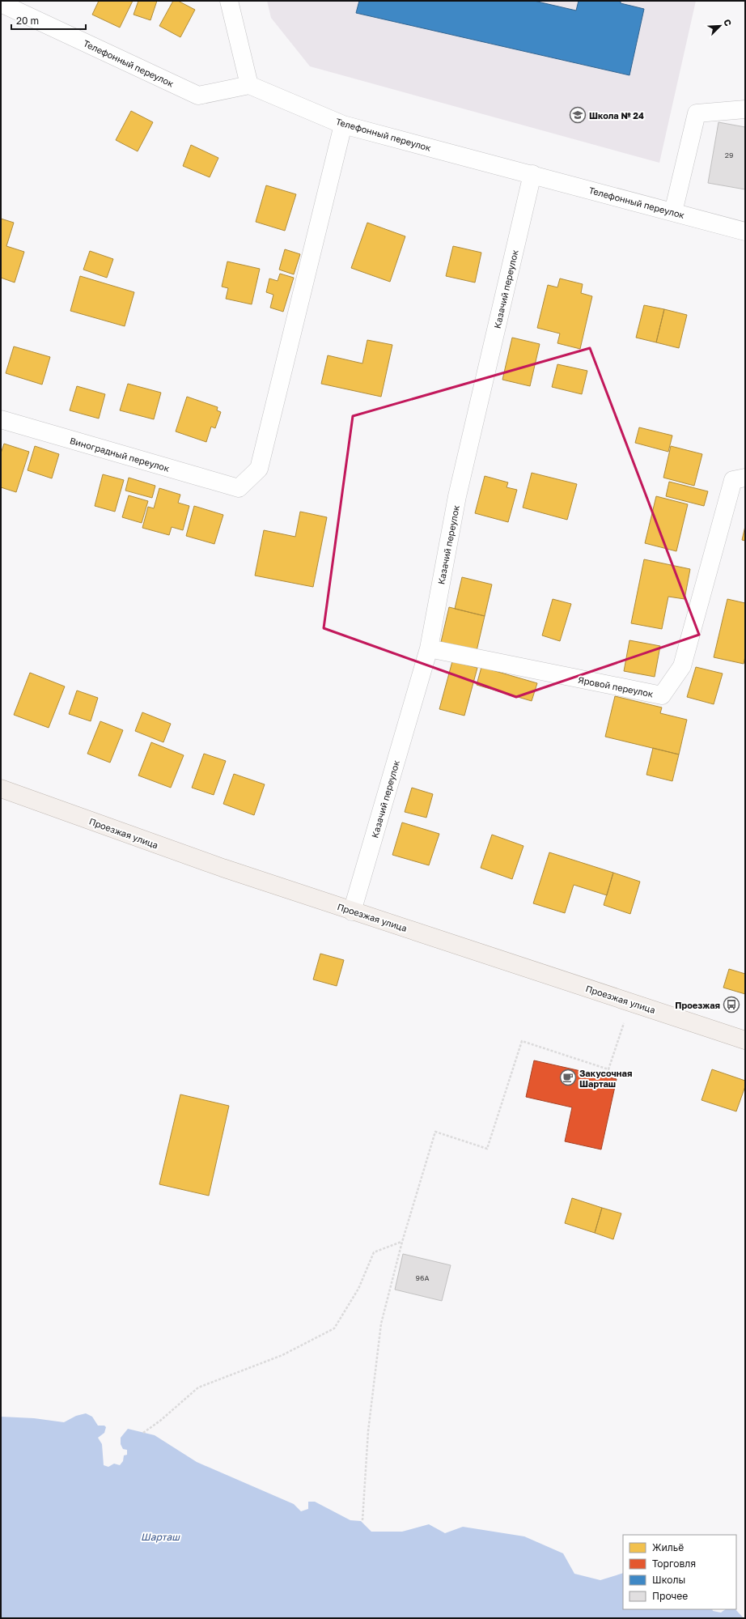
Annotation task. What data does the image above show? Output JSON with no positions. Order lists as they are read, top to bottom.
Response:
{
  "streets": {
    "main road": ["Проезжая улица"],
    "street": [
      "Телефонный переулок",
      "Казачий переулок",
      "Виноградный переулок",
      "Яровой переулок"
    ]
  },
  "crossings": [
    ["Телефонный переулок", "Казачий переулок"],
    ["Телефонный переулок", "Виноградный переулок"],
    ["Казачий переулок", "Яровой переулок"],
    ["Казачий переулок", "Проезжая улица"]
  ],
  "water": ["Шарташ"],
  "places": {
    "school or university": ["Школа № 24"],
    "bus stop": ["Проезжая"],
    "cafe": ["Закусочная Шарташ"]
  },
  "house_numbers": ["29", "96А"],
  "legend": [
    "Жильё",
    "Торговля",
    "Школы",
    "Прочее"
  ],
  "scale_bar": "20 m",
  "north": "top right"
}
